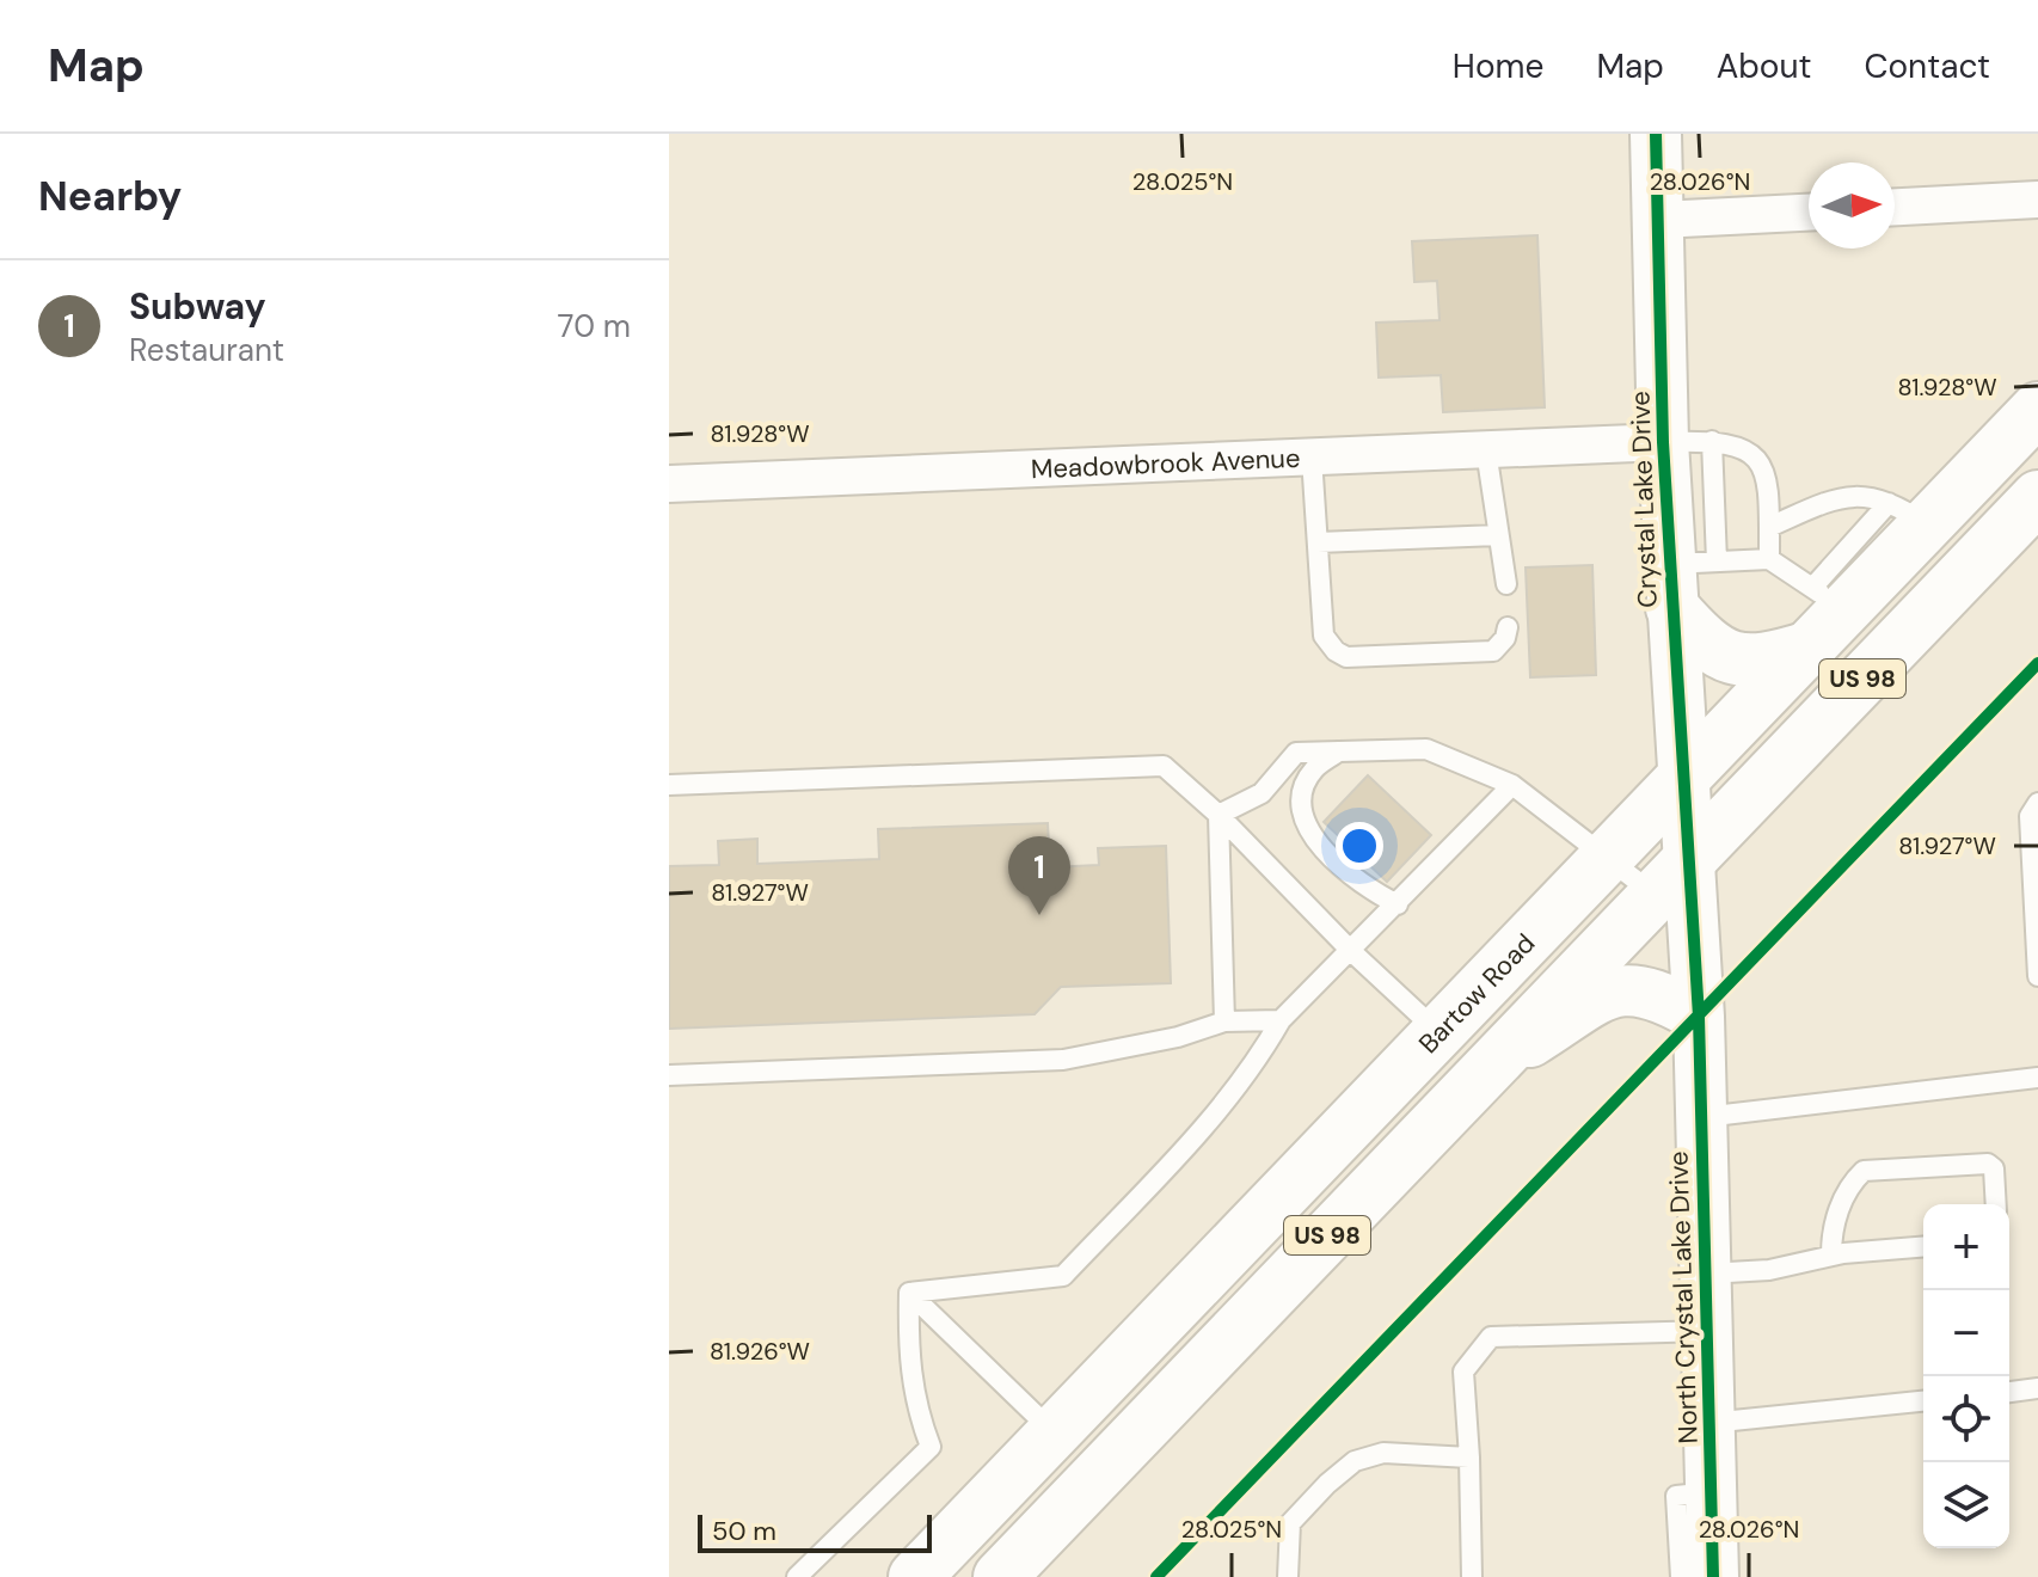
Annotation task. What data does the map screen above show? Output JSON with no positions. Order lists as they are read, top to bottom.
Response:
{
  "streets": {
    "main road": ["US 98", "Bartow Road"],
    "street": ["Meadowbrook Avenue", "Crystal Lake Drive", "North Crystal Lake Drive"]
  },
  "crossings": [
    ["Meadowbrook Avenue", "Crystal Lake Drive"],
    ["Crystal Lake Drive", "US 98"],
    ["Crystal Lake Drive", "Bartow Road"],
    ["Crystal Lake Drive", "North Crystal Lake Drive"],
    ["US 98", "North Crystal Lake Drive"]
  ],
  "scale_bar": "50 m",
  "north": "right",
  "page": {
    "header": "Map",
    "nav": [
      "Home",
      "Map",
      "About",
      "Contact"
    ],
    "heading": "Nearby",
    "list": [
      {
        "mark": "1",
        "name": "Subway",
        "note": "Restaurant",
        "value": "70 m"
      }
    ],
    "pins": "1",
    "map_buttons": ["+", "−"],
    "scale": "50 m"
  },
  "coordinates": [
    "28.025°N",
    "28.026°N",
    "81.928°W",
    "81.927°W",
    "81.926°W"
  ]
}
